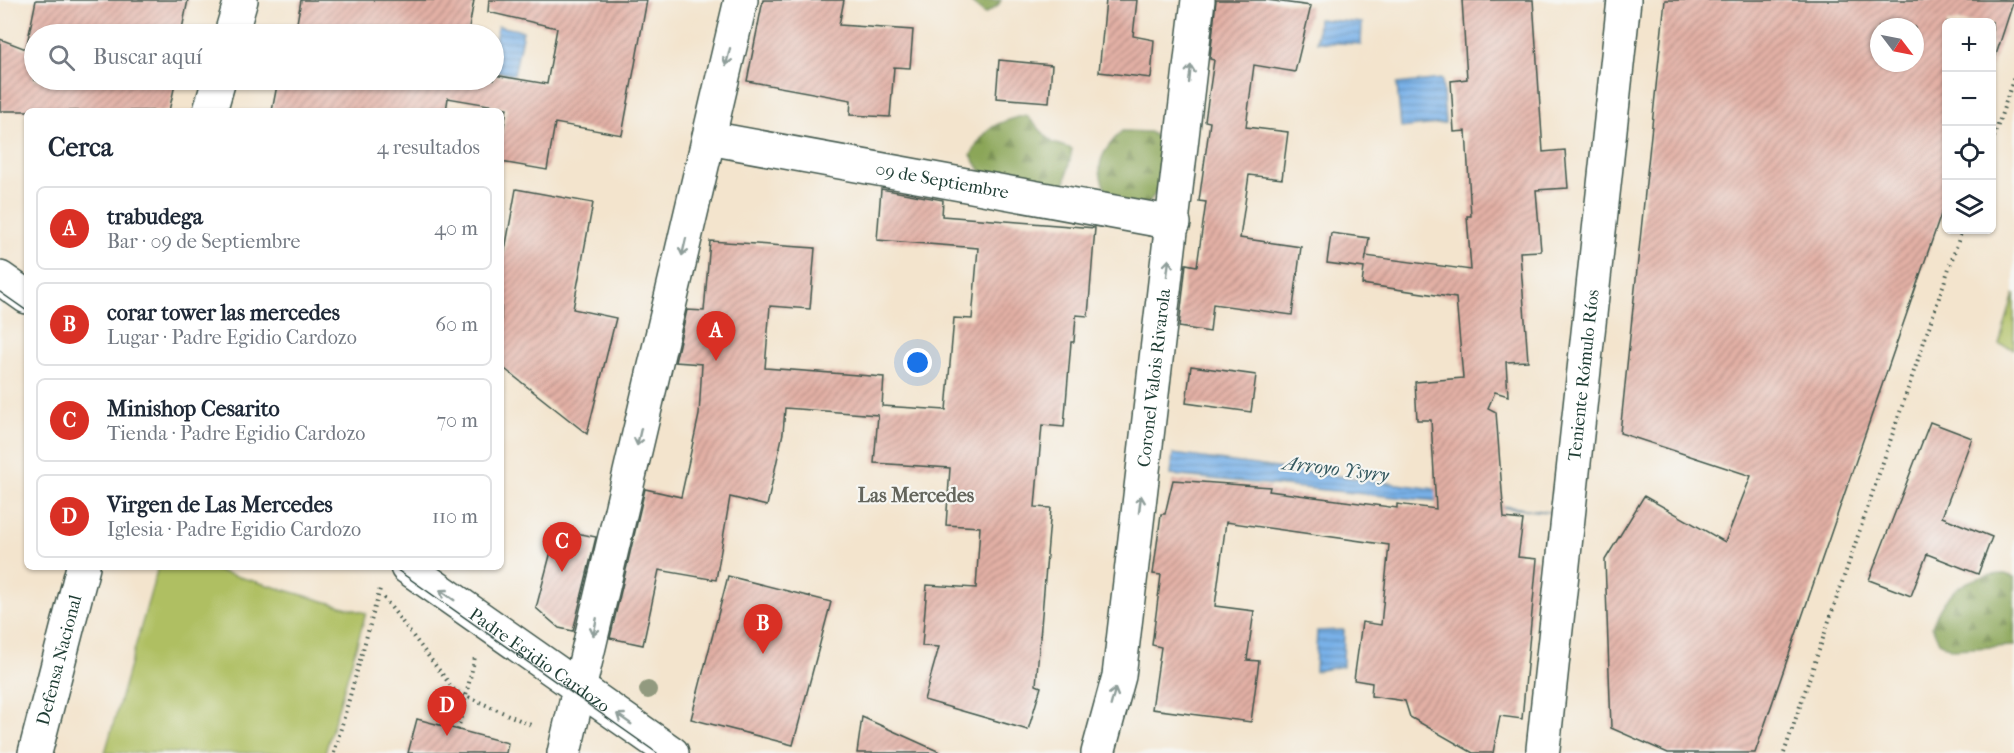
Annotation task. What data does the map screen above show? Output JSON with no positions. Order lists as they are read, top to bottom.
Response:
{
  "streets": {
    "street": [
      "09 de Septiembre",
      "Teniente Rómulo Ríos",
      "Coronel Valois Rivarola",
      "Defensa Nacional",
      "Padre Egidio Cardozo"
    ]
  },
  "crossings": [
    ["09 de Septiembre", "Coronel Valois Rivarola"]
  ],
  "one_way": ["Coronel Valois Rivarola", "Padre Egidio Cardozo"],
  "districts": ["Las Mercedes"],
  "water": ["Arroyo Ysyry"],
  "north": "bottom right",
  "page": {
    "map_buttons": ["+", "−"],
    "search": "Buscar aquí",
    "heading": ["Cerca", "4 resultados"],
    "list": [
      {
        "mark": "A",
        "name": "trabudega",
        "note": "Bar · 09 de Septiembre",
        "value": "40 m"
      },
      {
        "mark": "B",
        "name": "corar tower las mercedes",
        "note": "Lugar · Padre Egidio Cardozo",
        "value": "60 m"
      },
      {
        "mark": "C",
        "name": "Minishop Cesarito",
        "note": "Tienda · Padre Egidio Cardozo",
        "value": "70 m"
      },
      {
        "mark": "D",
        "name": "Virgen de Las Mercedes",
        "note": "Iglesia · Padre Egidio Cardozo",
        "value": "110 m"
      }
    ],
    "pins": [
      "A",
      "C",
      "B",
      "D"
    ]
  }
}
